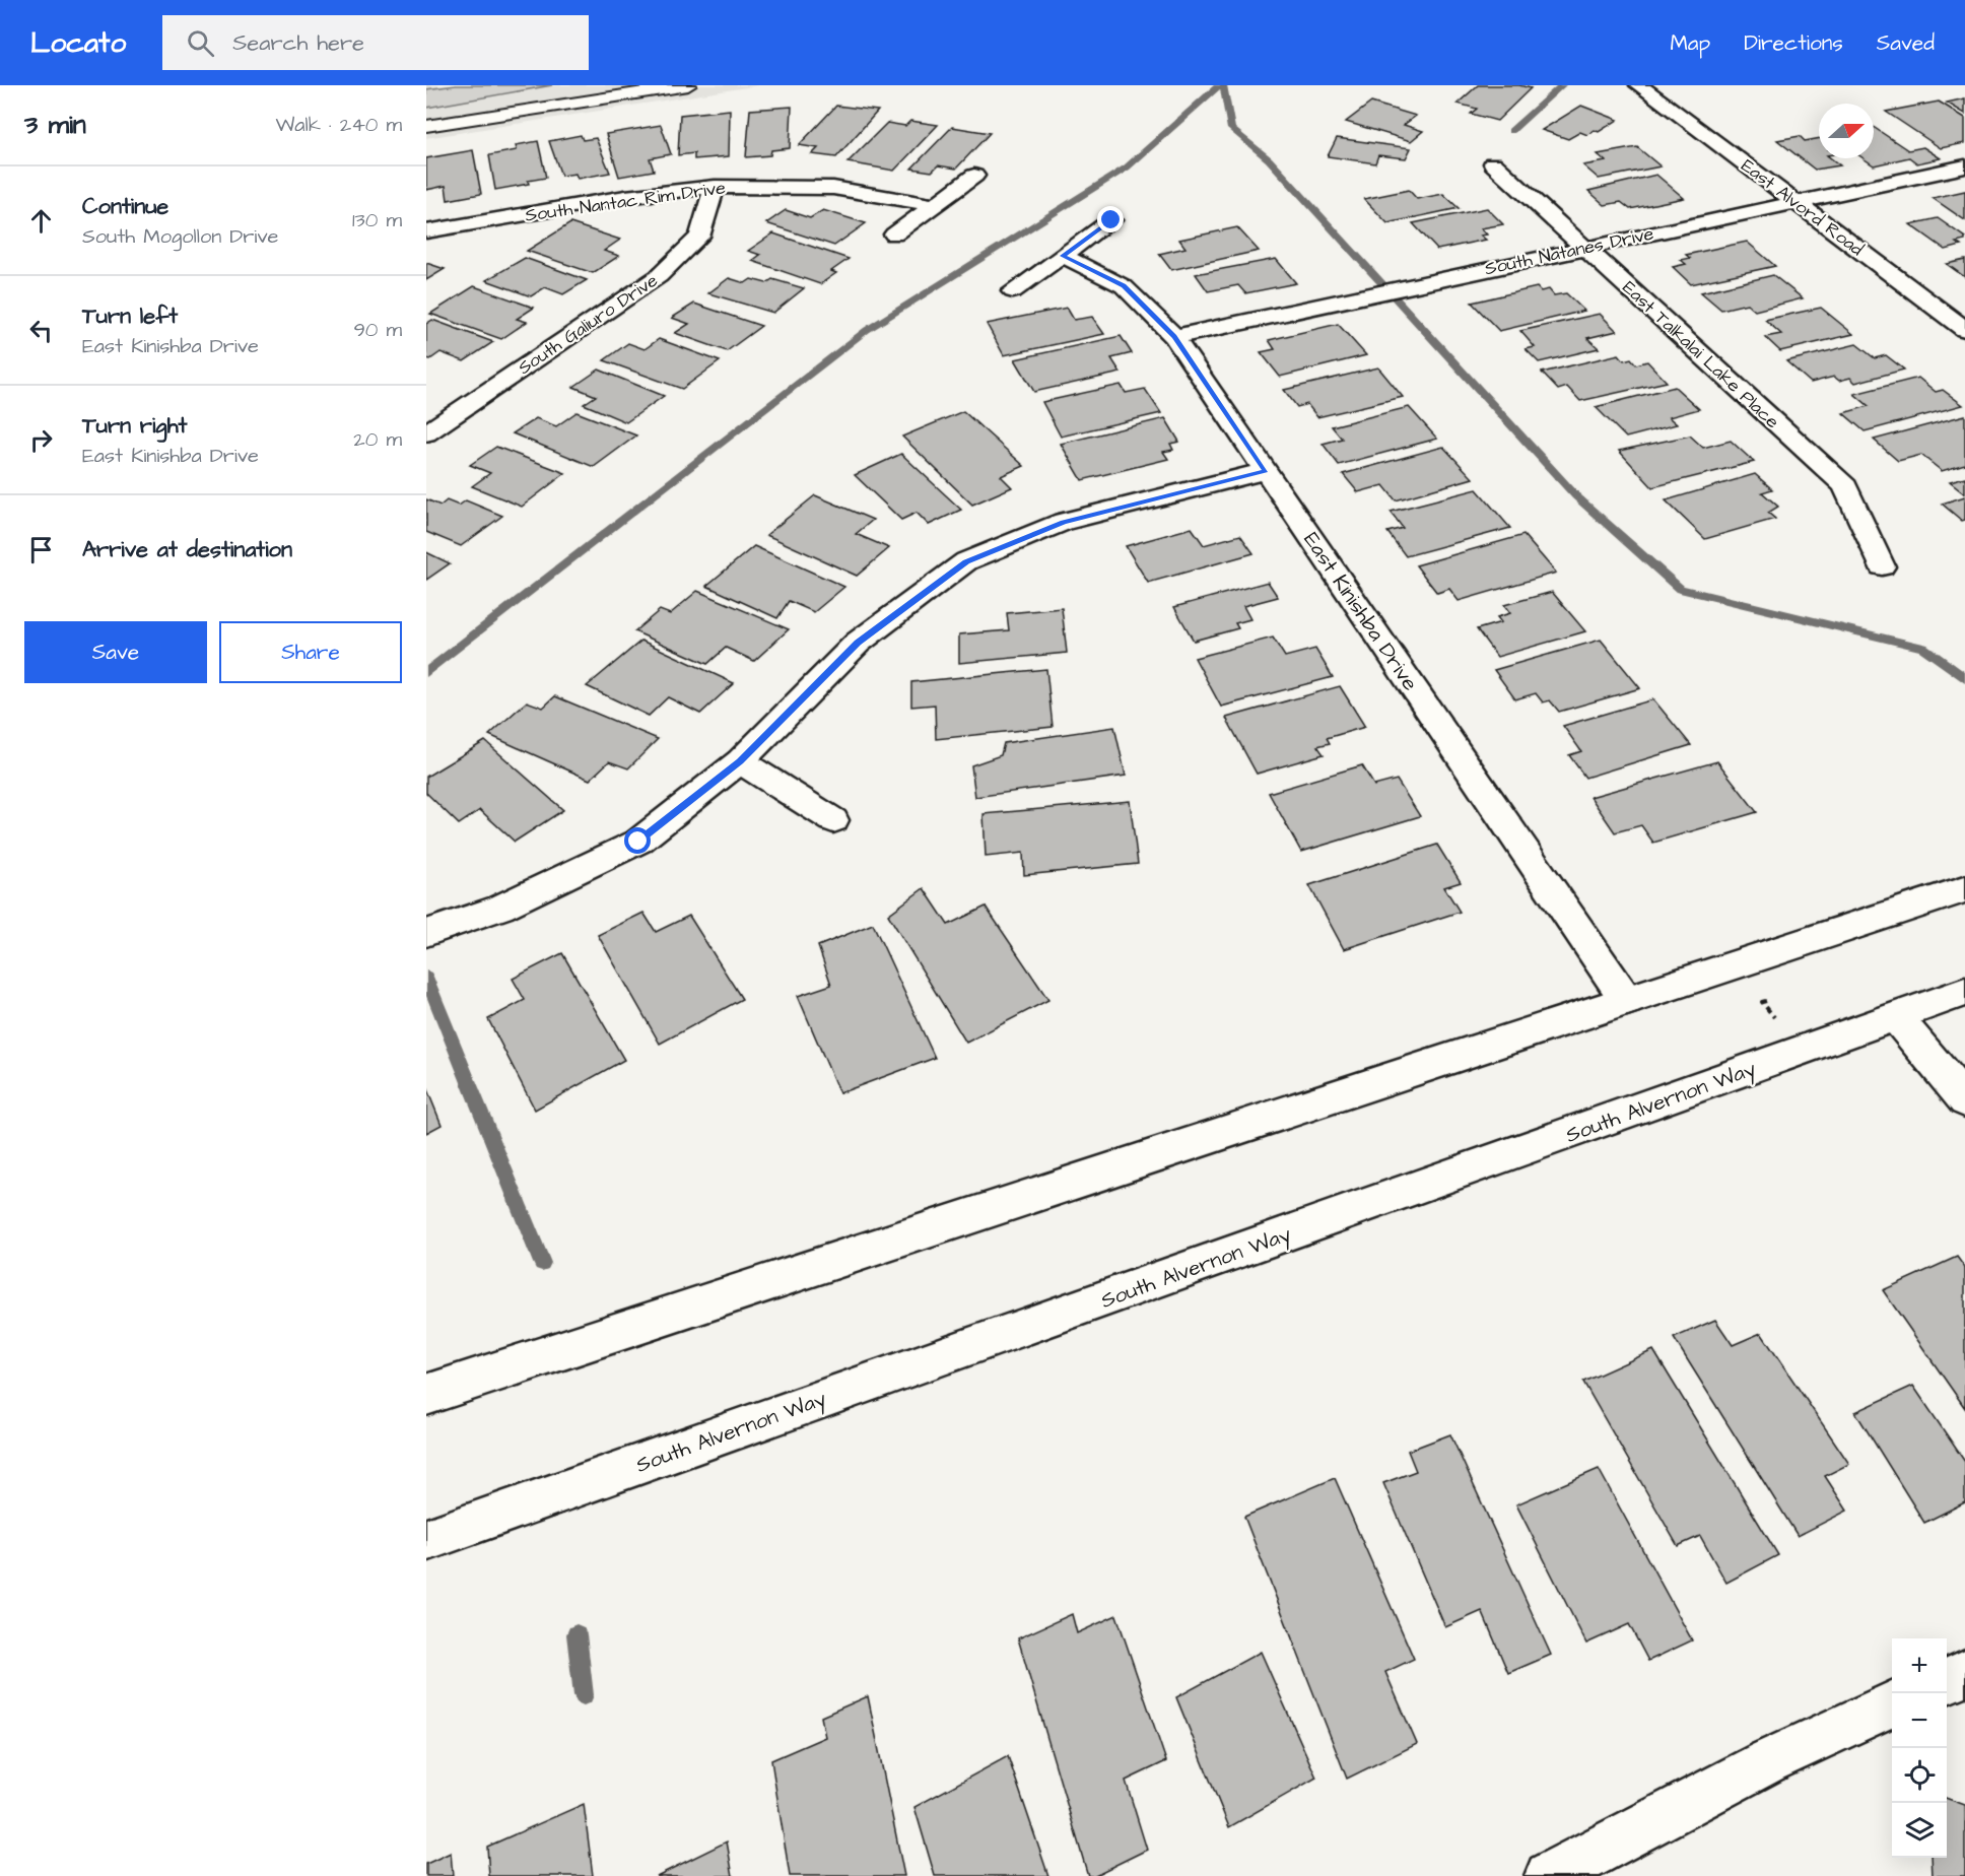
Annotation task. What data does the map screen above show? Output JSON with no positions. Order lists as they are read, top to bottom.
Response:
{
  "streets": {
    "street": [
      "South Nantac Rim Drive",
      "East Alvord Road",
      "South Natanes Drive",
      "South Galiuro Drive",
      "East Talkalai Lake Place",
      "East Kinishba Drive",
      "South Alvernon Way"
    ]
  },
  "crossings": [
    ["South Nantac Rim Drive", "South Galiuro Drive"],
    ["East Alvord Road", "South Natanes Drive"],
    ["South Natanes Drive", "East Talkalai Lake Place"],
    ["South Natanes Drive", "East Kinishba Drive"]
  ],
  "north": "right",
  "page": {
    "header": "Locato",
    "search": "Search here",
    "nav": ["Map", "Directions", "Saved"],
    "heading": ["3 min", "Walk · 240 m"],
    "list": [
      ["Continue", "South Mogollon Drive", "130 m"],
      ["Turn left", "East Kinishba Drive", "90 m"],
      ["Turn right", "East Kinishba Drive", "20 m"],
      "Arrive at destination"
    ],
    "buttons": ["Save", "Share"],
    "map_buttons": ["+", "−"]
  }
}
